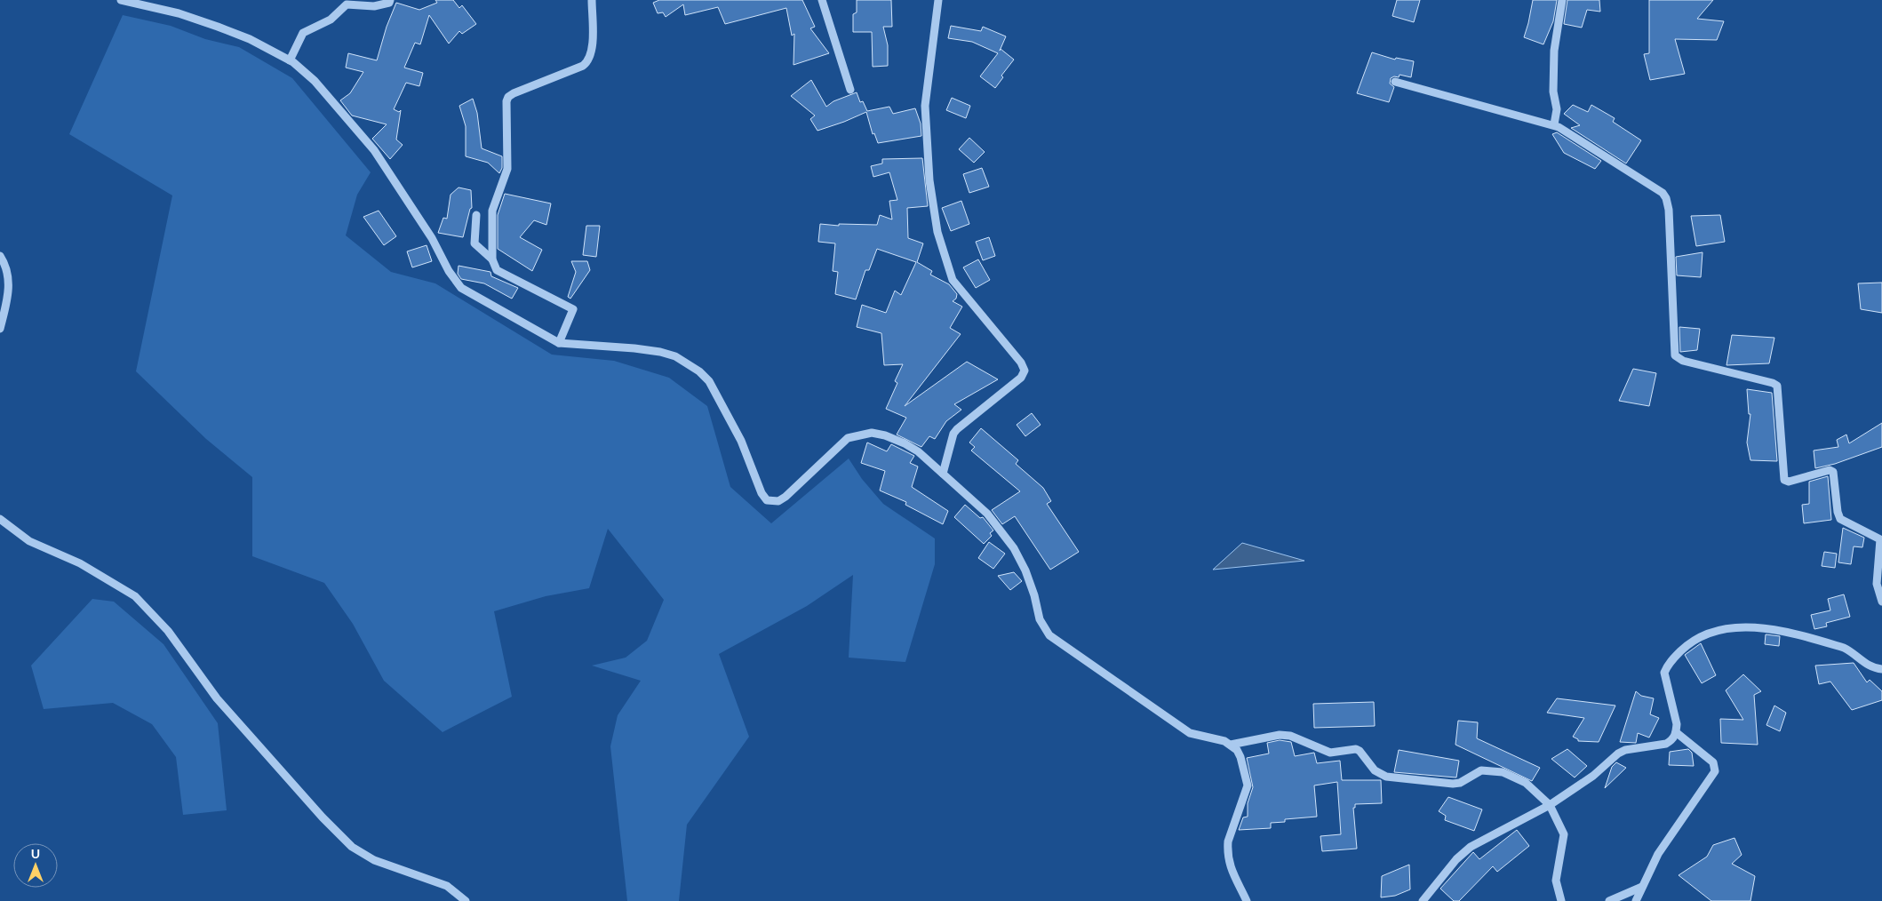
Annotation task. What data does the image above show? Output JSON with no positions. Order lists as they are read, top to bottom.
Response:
{
  "north": "top"
}
